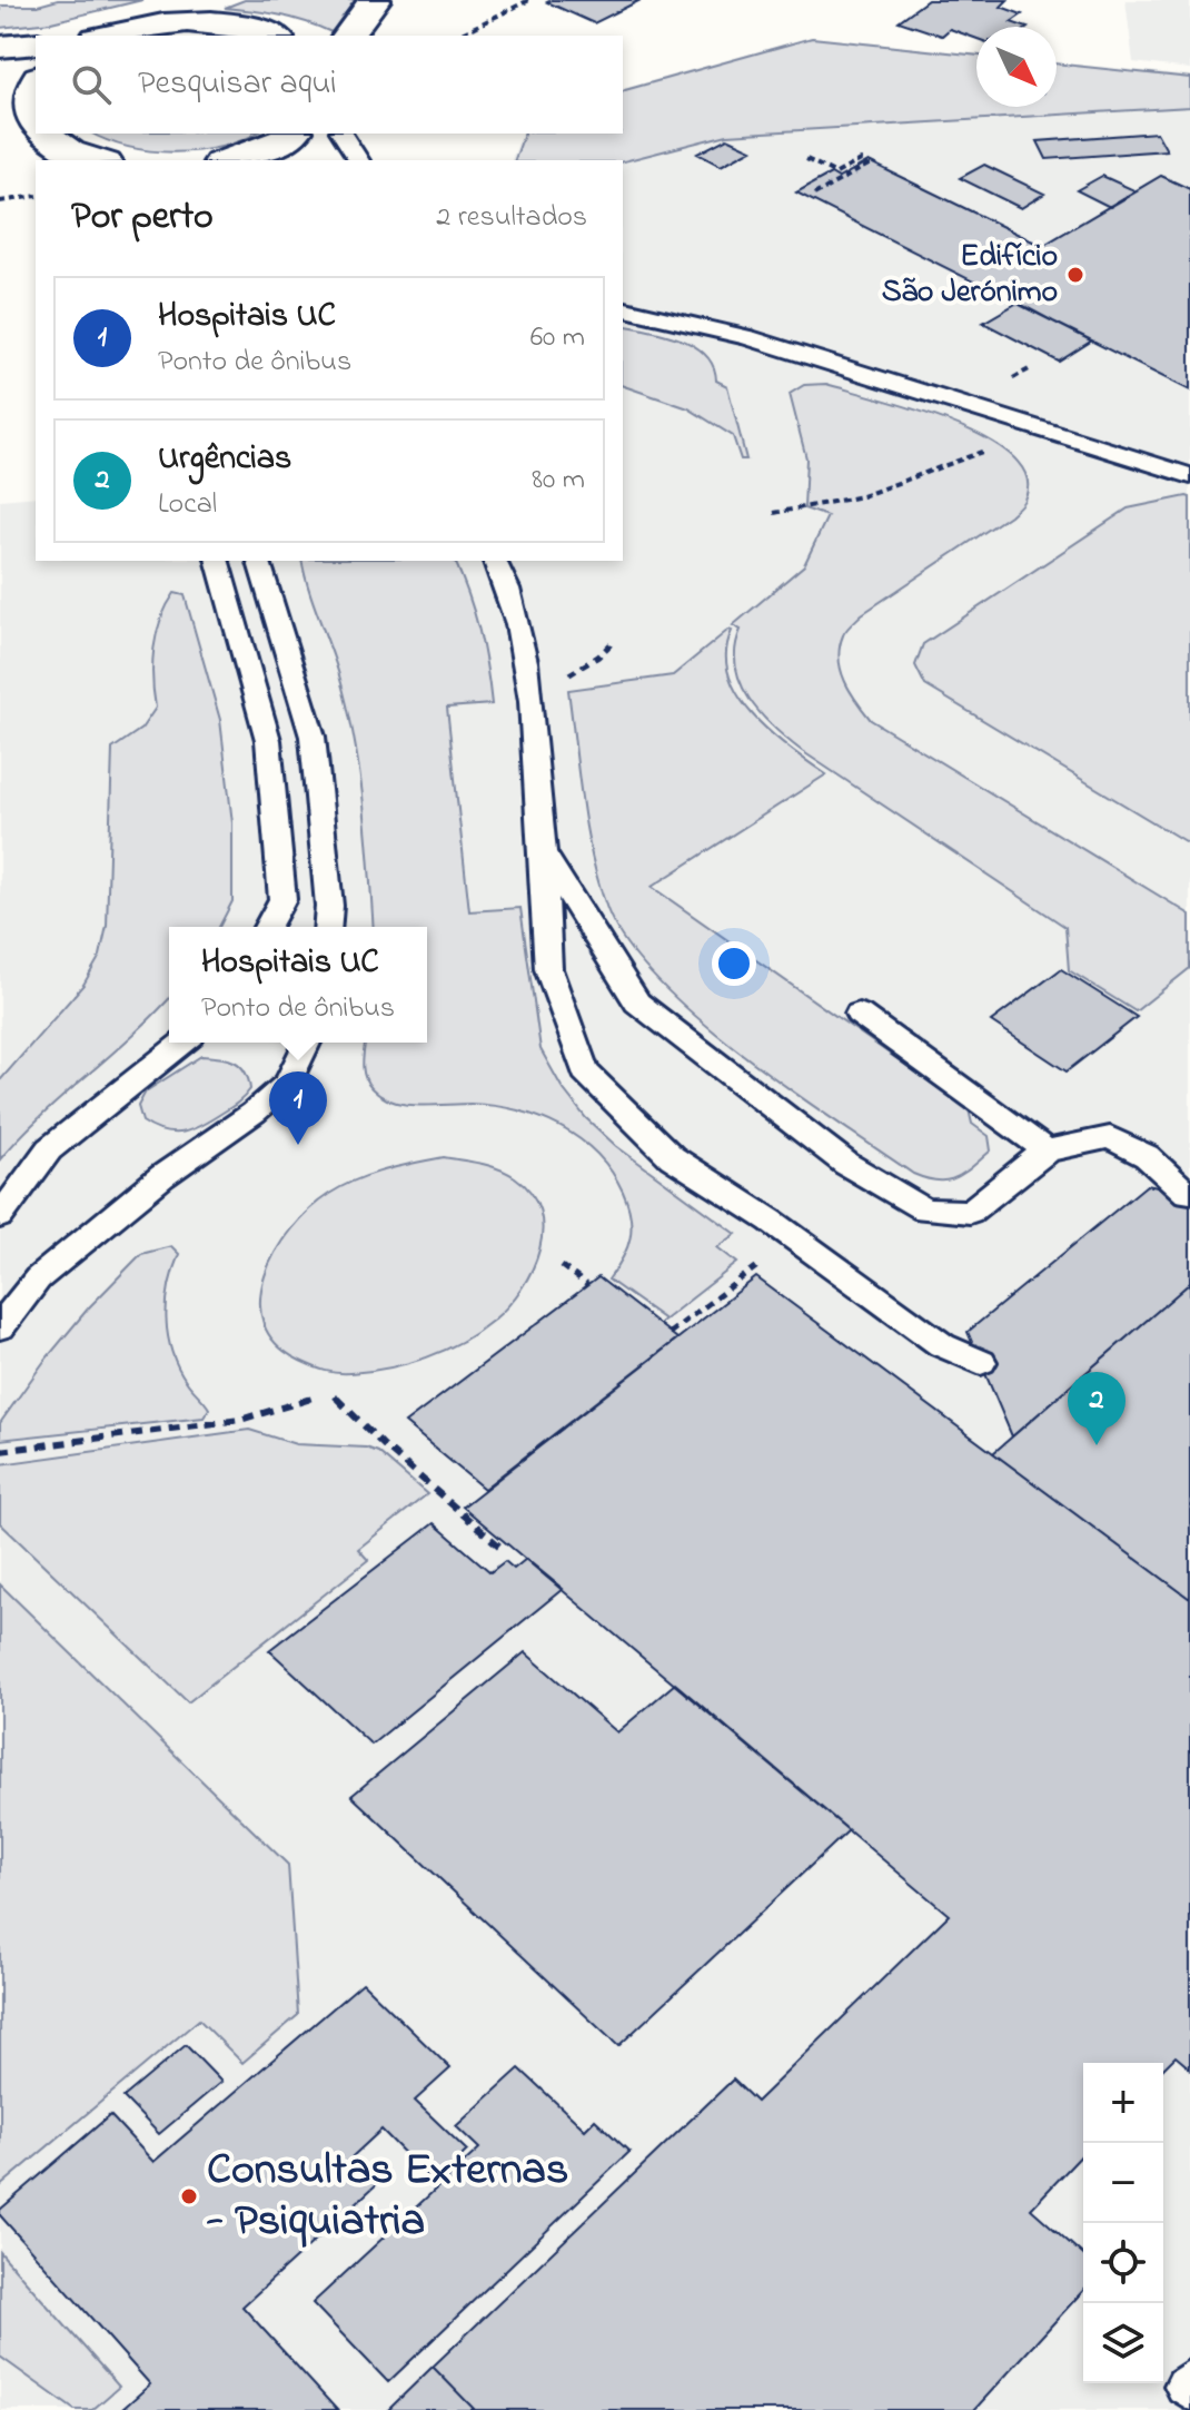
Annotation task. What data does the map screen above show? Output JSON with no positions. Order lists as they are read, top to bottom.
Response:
{
  "places": ["Edifício São Jerónimo", "Consultas Externas - Psiquiatria"],
  "north": "bottom right",
  "page": {
    "search": "Pesquisar aqui",
    "heading": ["Por perto", "2 resultados"],
    "list": [
      {
        "mark": "1",
        "name": "Hospitais UC",
        "note": "Ponto de ônibus",
        "value": "60 m"
      },
      {
        "mark": "2",
        "name": "Urgências",
        "note": "Local",
        "value": "80 m"
      }
    ],
    "popup": ["Hospitais UC", "Ponto de ônibus"],
    "pins": ["1", "2"],
    "map_buttons": ["+", "−"]
  }
}
